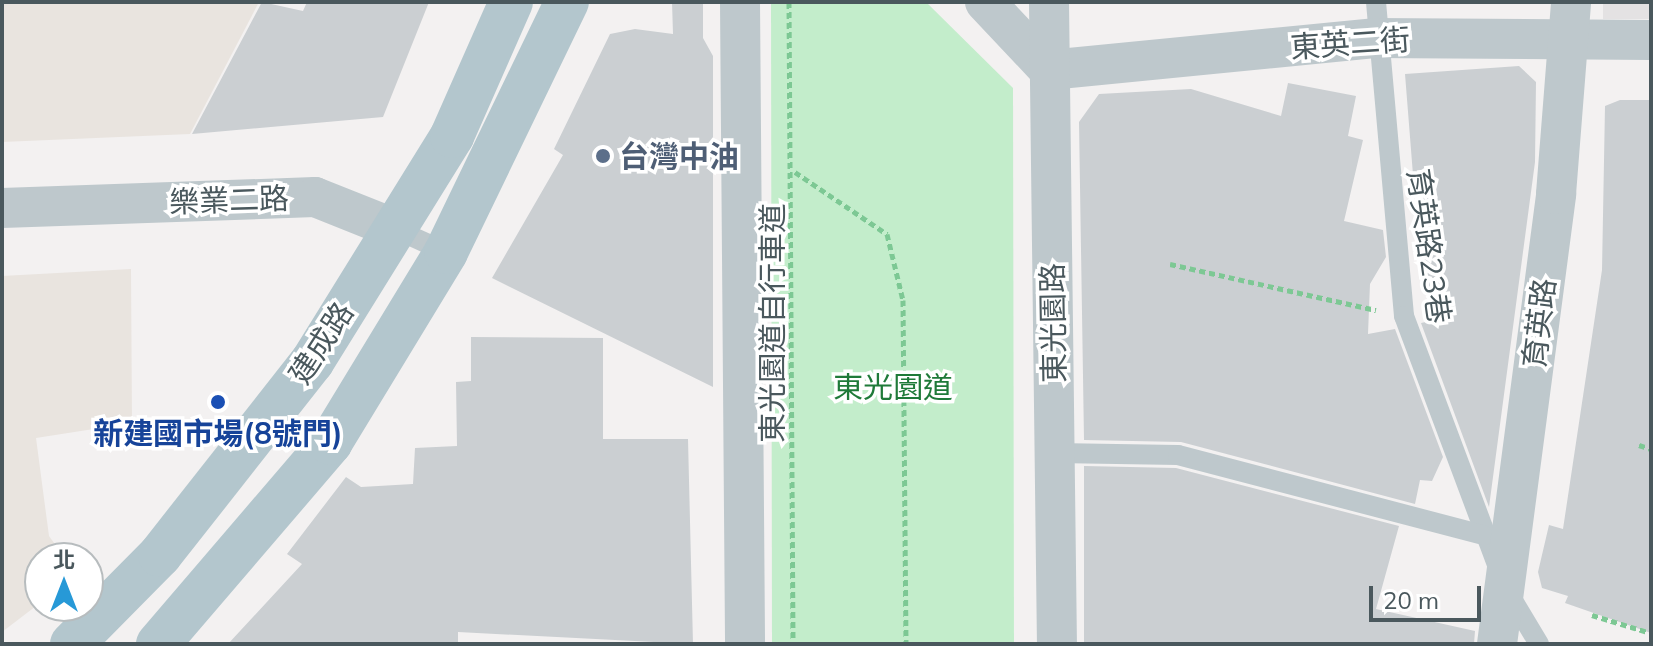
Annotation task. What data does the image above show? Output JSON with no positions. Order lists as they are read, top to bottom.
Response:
{
  "streets": {
    "main road": ["建成路"],
    "street": [
      "東英二街",
      "樂業二路",
      "東光園路",
      "育英路"
    ],
    "lane": ["育英路23巷"],
    "path": ["東光園道自行車道"]
  },
  "crossings": [
    ["東英二街", "育英路23巷"],
    ["東英二街", "東光園路"],
    ["東英二街", "育英路"],
    ["樂業二路", "建成路"],
    ["育英路23巷", "育英路"]
  ],
  "parks": ["東光園道"],
  "places": ["台灣中油", "新建國市場(8號門)"],
  "scale_bar": "20 m",
  "north": "top"
}
